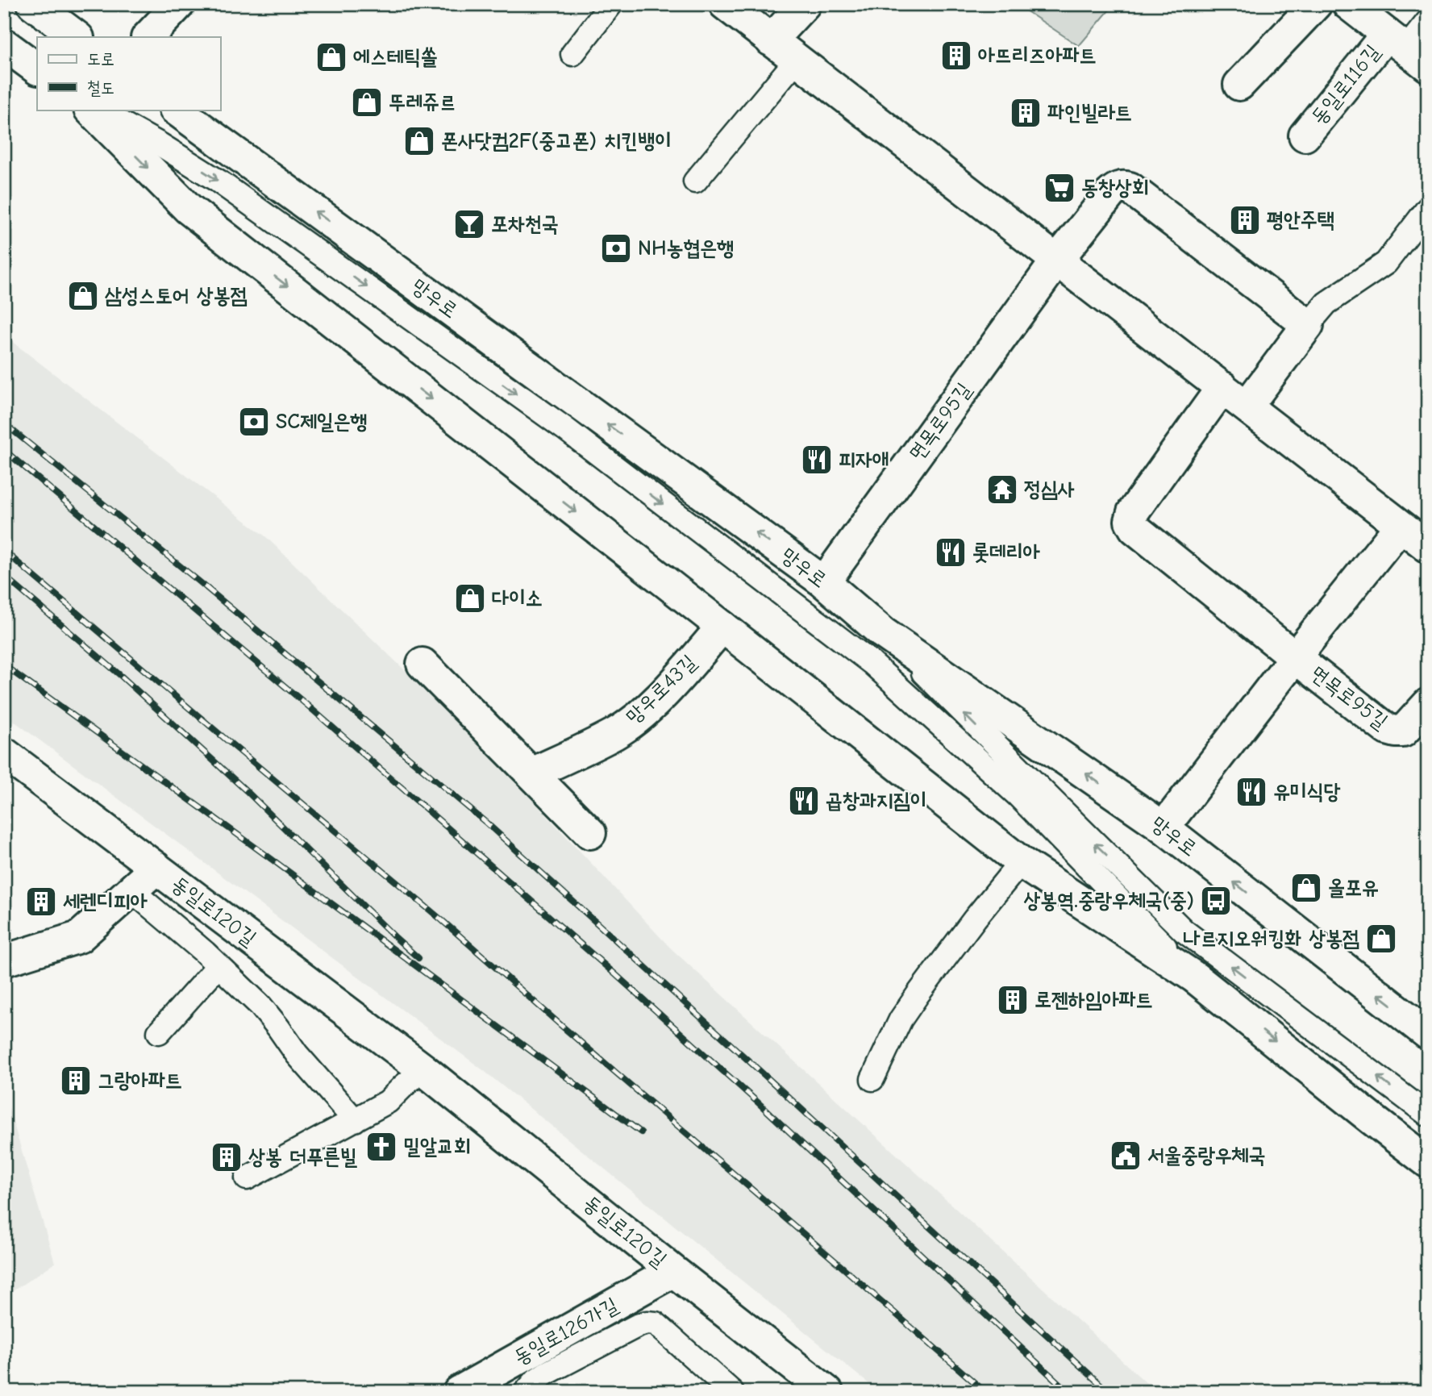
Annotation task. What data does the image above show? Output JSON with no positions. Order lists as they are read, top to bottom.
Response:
{
  "streets": {
    "street": [
      "동일로116길",
      "망우로",
      "면목로95길",
      "망우로43길",
      "동일로120길",
      "동일로126가길"
    ]
  },
  "crossings": [
    ["망우로", "면목로95길"],
    ["동일로120길", "동일로126가길"]
  ],
  "places": {
    "building": [
      "아뜨리즈아파트",
      "파인빌라트",
      "평안주택",
      "세렌디피아",
      "로젠하임아파트",
      "그랑아파트",
      "상봉 더푸른빌"
    ],
    "shop": [
      "에스테틱쏠",
      "뚜레쥬르",
      "폰사닷컴2F(중고폰) 치킨뱅이",
      "삼성스토어 상봉점",
      "다이소",
      "올포유",
      "나르지오워킹화 상봉점"
    ],
    "supermarket": ["동창상회"],
    "bar": ["포차천국"],
    "bank": ["NH농협은행", "SC제일은행"],
    "restaurant": [
      "피자애",
      "롯데리아",
      "유미식당",
      "곱창과지짐이"
    ],
    "temple": ["정심사"],
    "bus stop": ["상봉역.중랑우체국(중)"],
    "church": ["밀알교회"],
    "public building": ["서울중랑우체국"]
  },
  "legend": ["도로", "철도"]
}
